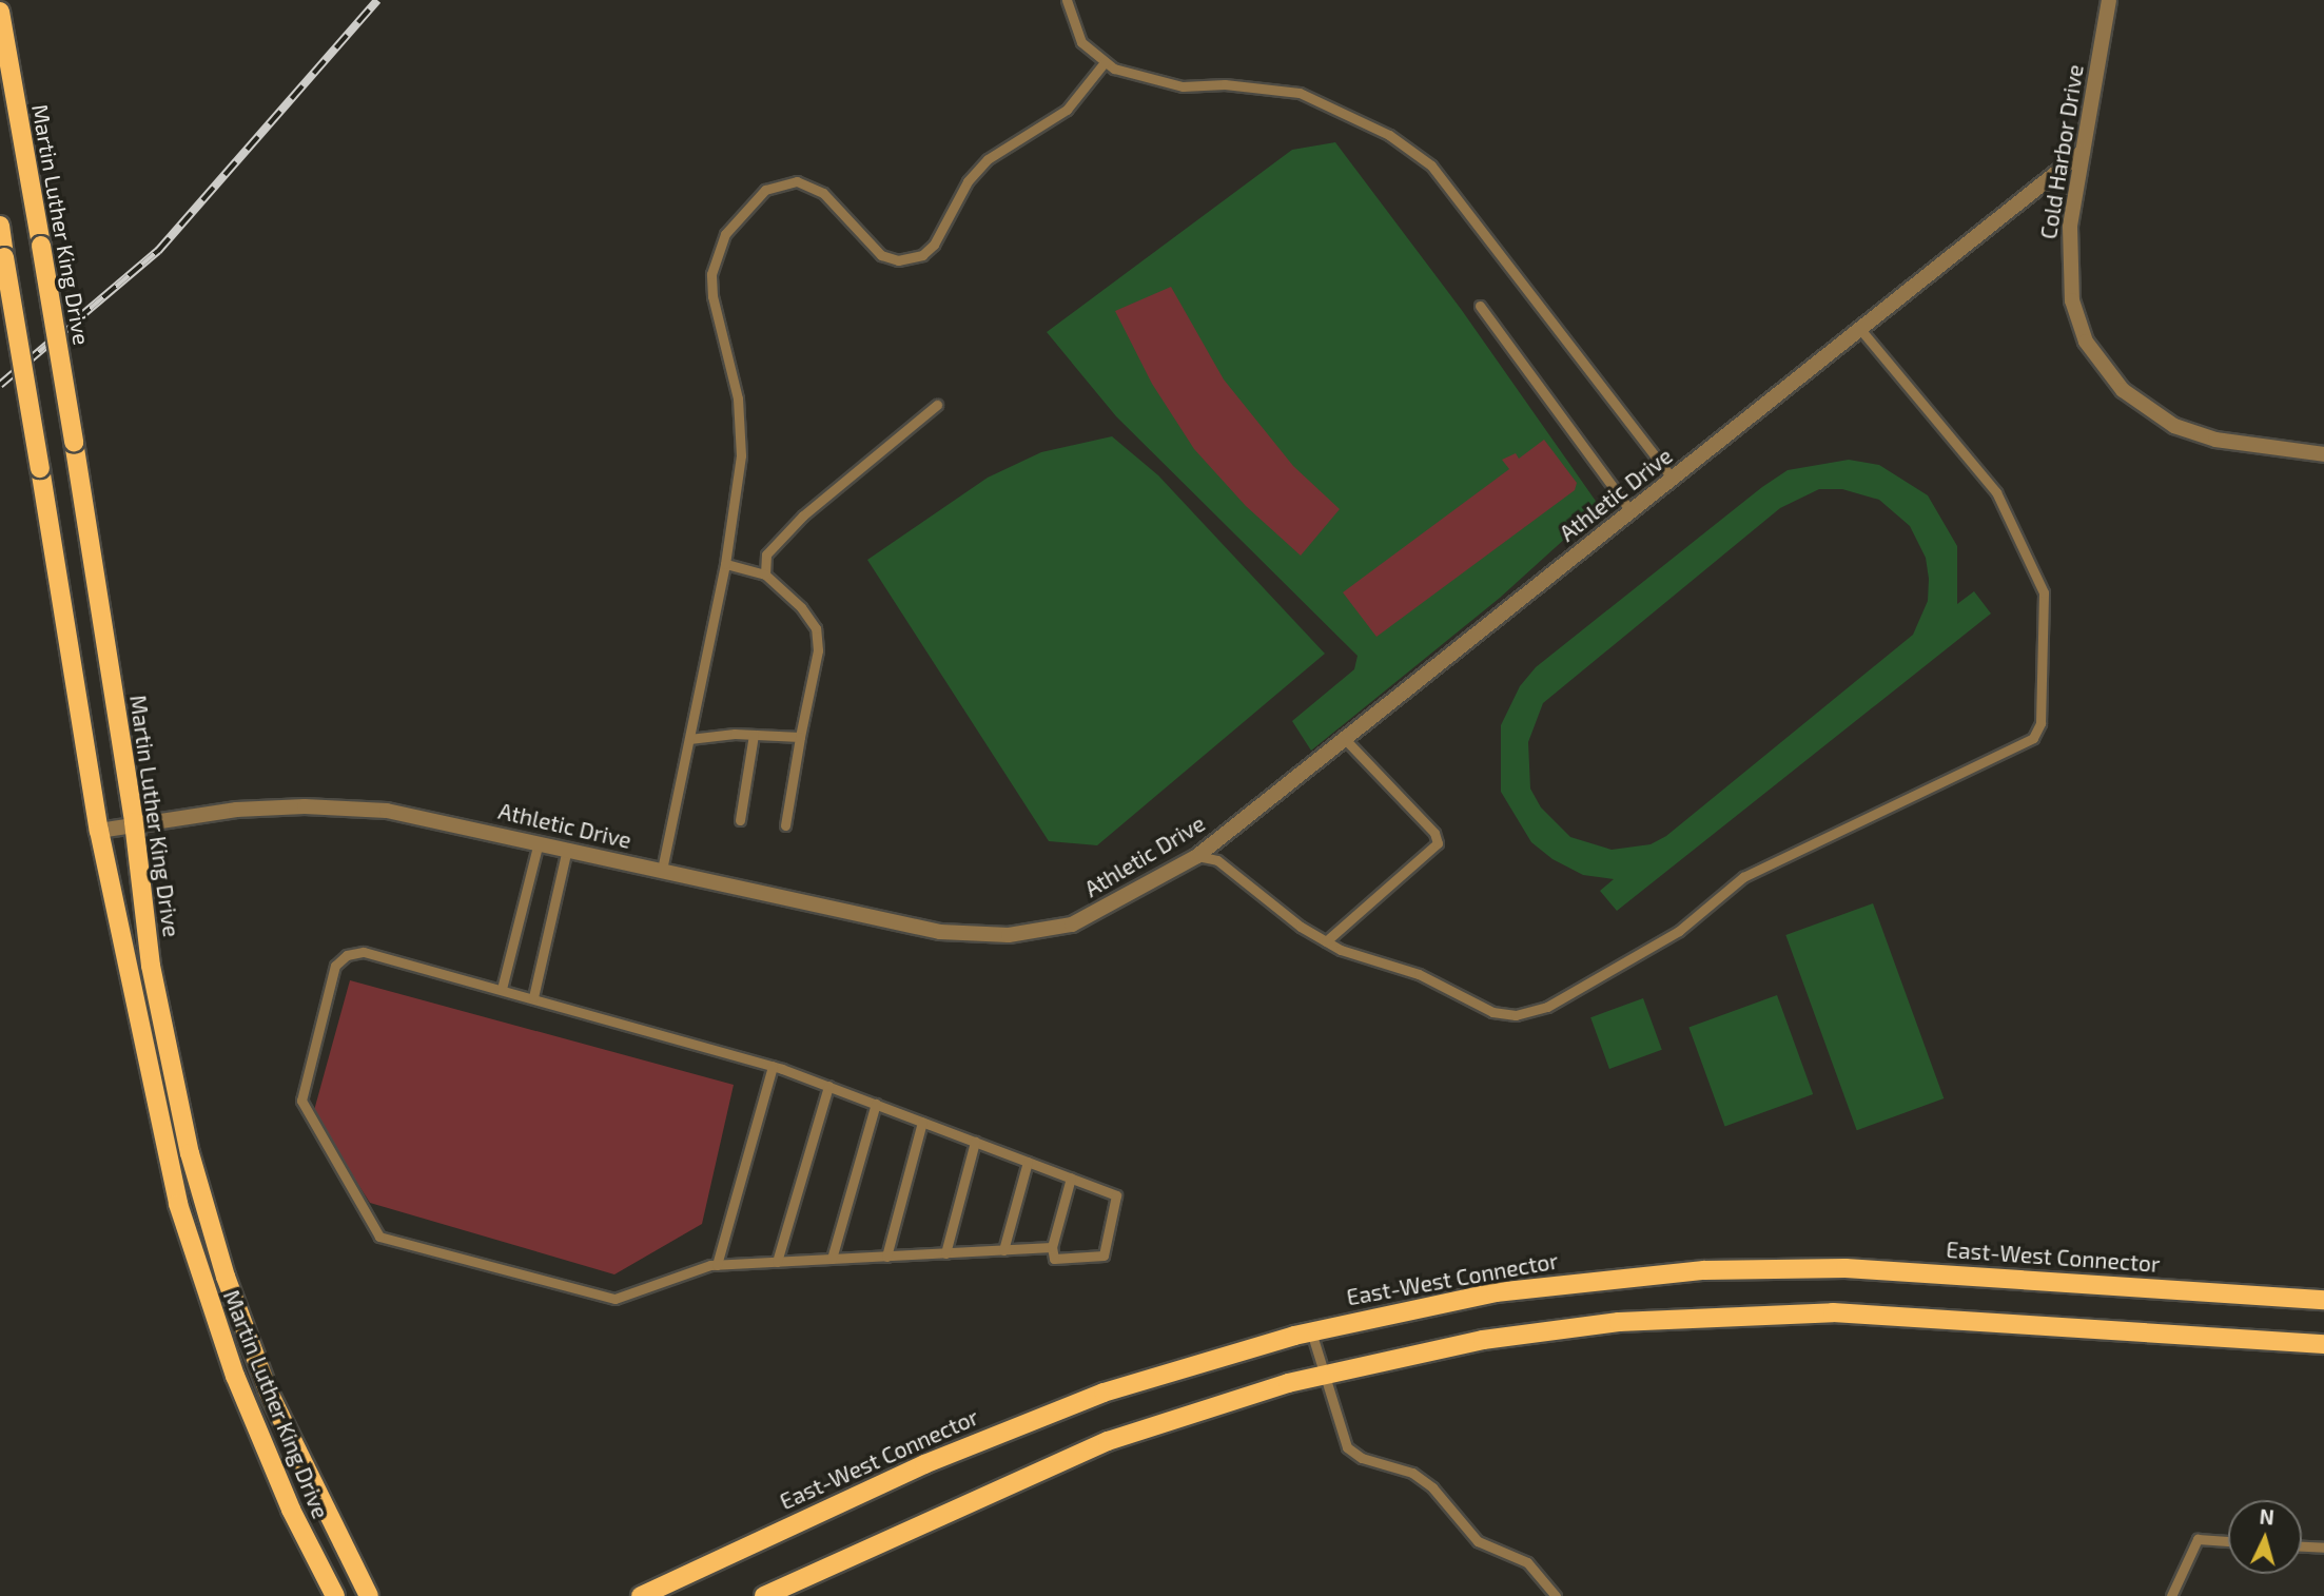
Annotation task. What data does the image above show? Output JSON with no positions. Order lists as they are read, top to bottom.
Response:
{
  "streets": {
    "main road": ["Martin Luther King Drive", "East-West Connector"],
    "street": ["Cold Harbor Drive", "Athletic Drive"]
  },
  "crossings": [
    ["Cold Harbor Drive", "Athletic Drive"],
    ["Martin Luther King Drive", "Athletic Drive"]
  ],
  "north": "top"
}
